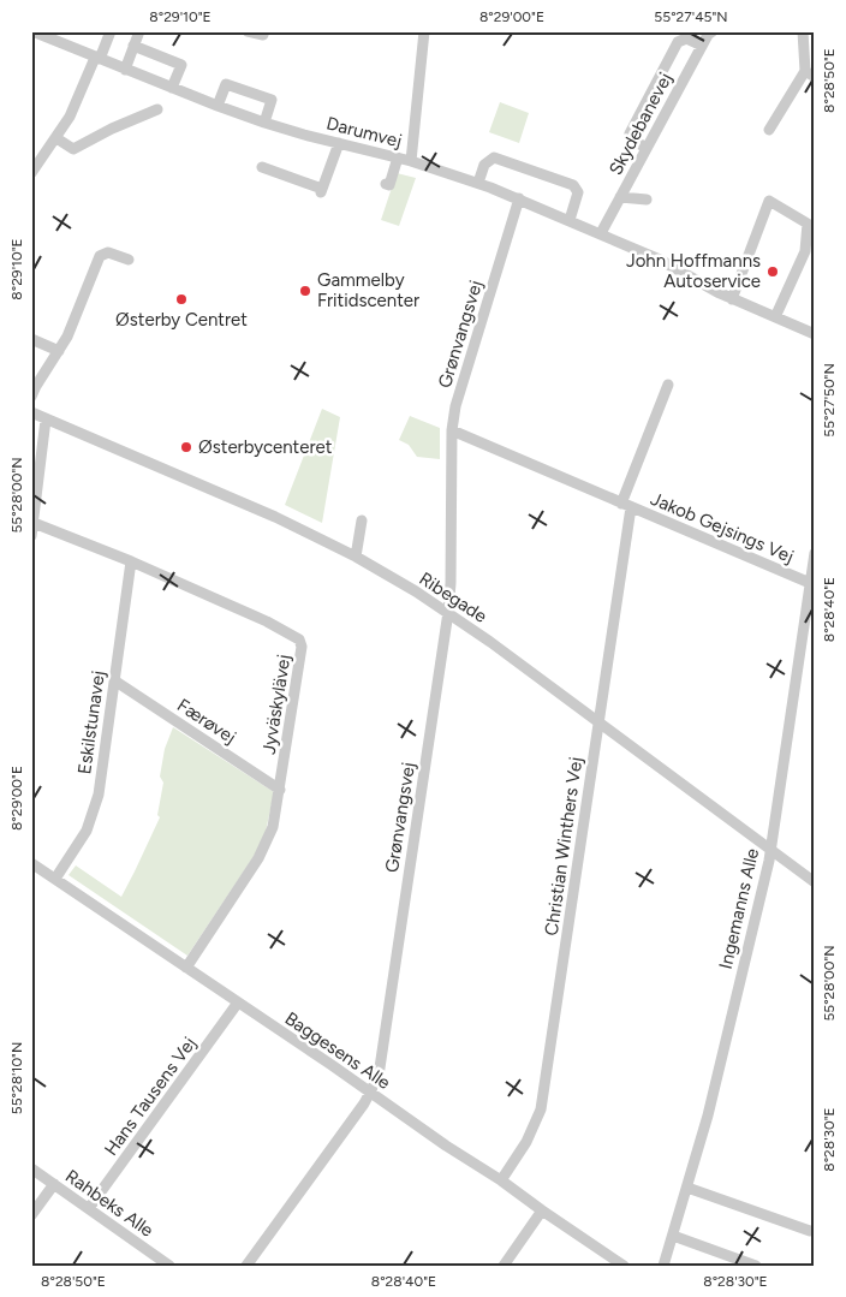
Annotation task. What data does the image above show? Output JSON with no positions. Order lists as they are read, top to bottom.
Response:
{
  "streets": {
    "street": [
      "Skydebanevej",
      "Darumvej",
      "Grønvangsvej",
      "Jakob Gejsings Vej",
      "Ribegade",
      "Jyväskylävej",
      "Færøvej",
      "Eskilstunavej",
      "Christian Winthers Vej",
      "Ingemanns Alle",
      "Baggesens Alle",
      "Hans Tausens Vej",
      "Rahbeks Alle"
    ]
  },
  "crossings": [
    ["Skydebanevej", "Darumvej"],
    ["Darumvej", "Grønvangsvej"],
    ["Grønvangsvej", "Jakob Gejsings Vej"],
    ["Grønvangsvej", "Ribegade"],
    ["Grønvangsvej", "Baggesens Alle"],
    ["Jakob Gejsings Vej", "Christian Winthers Vej"],
    ["Jakob Gejsings Vej", "Ingemanns Alle"],
    ["Ribegade", "Christian Winthers Vej"],
    ["Ribegade", "Ingemanns Alle"],
    ["Jyväskylävej", "Færøvej"],
    ["Jyväskylävej", "Eskilstunavej"],
    ["Jyväskylävej", "Baggesens Alle"],
    ["Færøvej", "Eskilstunavej"],
    ["Eskilstunavej", "Baggesens Alle"],
    ["Christian Winthers Vej", "Baggesens Alle"],
    ["Baggesens Alle", "Hans Tausens Vej"],
    ["Hans Tausens Vej", "Rahbeks Alle"]
  ],
  "places": [
    "John Hoffmanns Autoservice",
    "Gammelby Fritidscenter",
    "Østerby Centret",
    "Østerbycenteret"
  ],
  "coordinates": [
    "8°29'10\"E",
    "8°29'00\"E",
    "55°27'45\"N",
    "8°28'50\"E",
    "55°27'50\"N",
    "55°28'00\"N",
    "8°28'40\"E",
    "55°28'10\"N",
    "8°28'30\"E"
  ]
}
